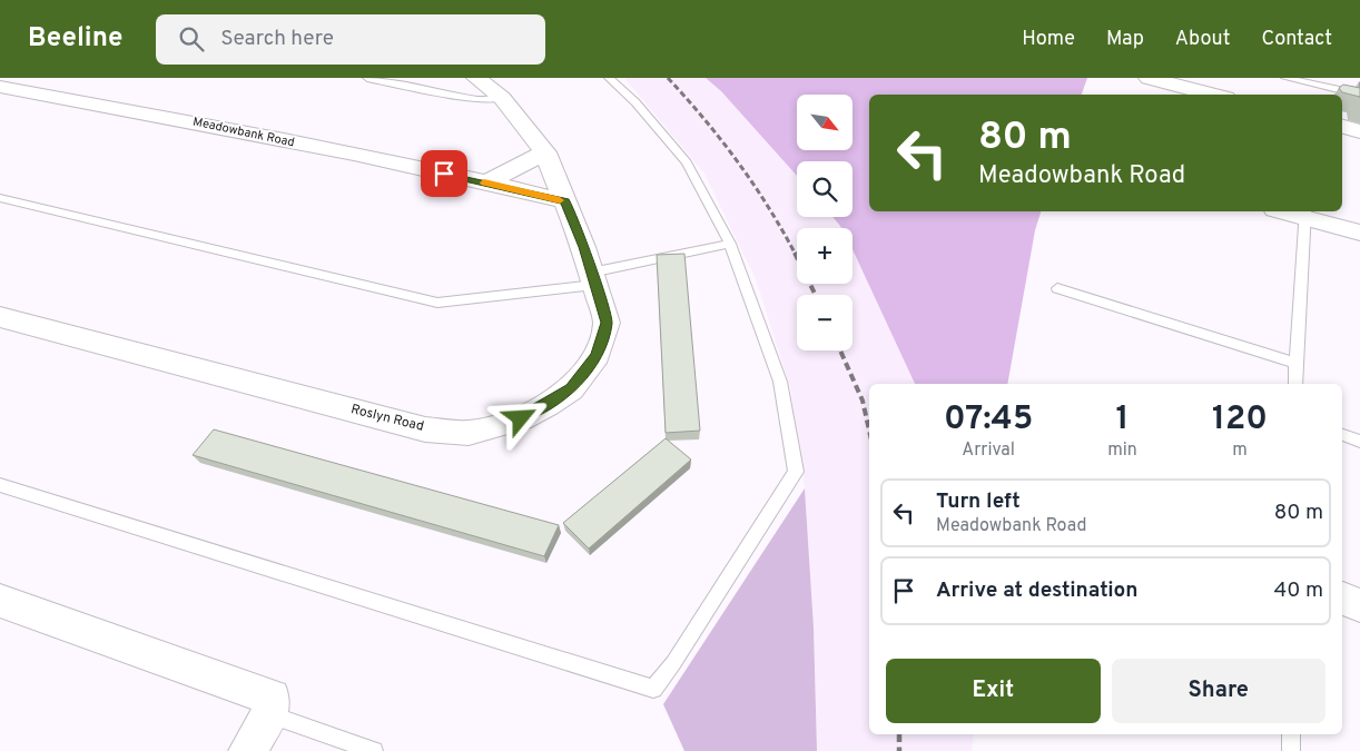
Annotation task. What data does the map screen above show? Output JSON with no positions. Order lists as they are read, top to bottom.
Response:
{
  "streets": {
    "street": ["Meadowbank Road", "Roslyn Road"]
  },
  "crossings": [
    ["Meadowbank Road", "Roslyn Road"]
  ],
  "north": "bottom right",
  "page": {
    "header": "Beeline",
    "search": "Search here",
    "nav": [
      "Home",
      "Map",
      "About",
      "Contact"
    ],
    "map_buttons": ["+", "−"],
    "turn": ["80 m", "Meadowbank Road"],
    "eta": [
      "07:45",
      "Arrival",
      "1",
      "min",
      "120",
      "m"
    ],
    "list": [
      {
        "name": "Turn left",
        "note": "Meadowbank Road",
        "value": "80 m"
      },
      {
        "name": "Arrive at destination",
        "value": "40 m"
      }
    ],
    "buttons": ["Exit", "Share"]
  }
}
